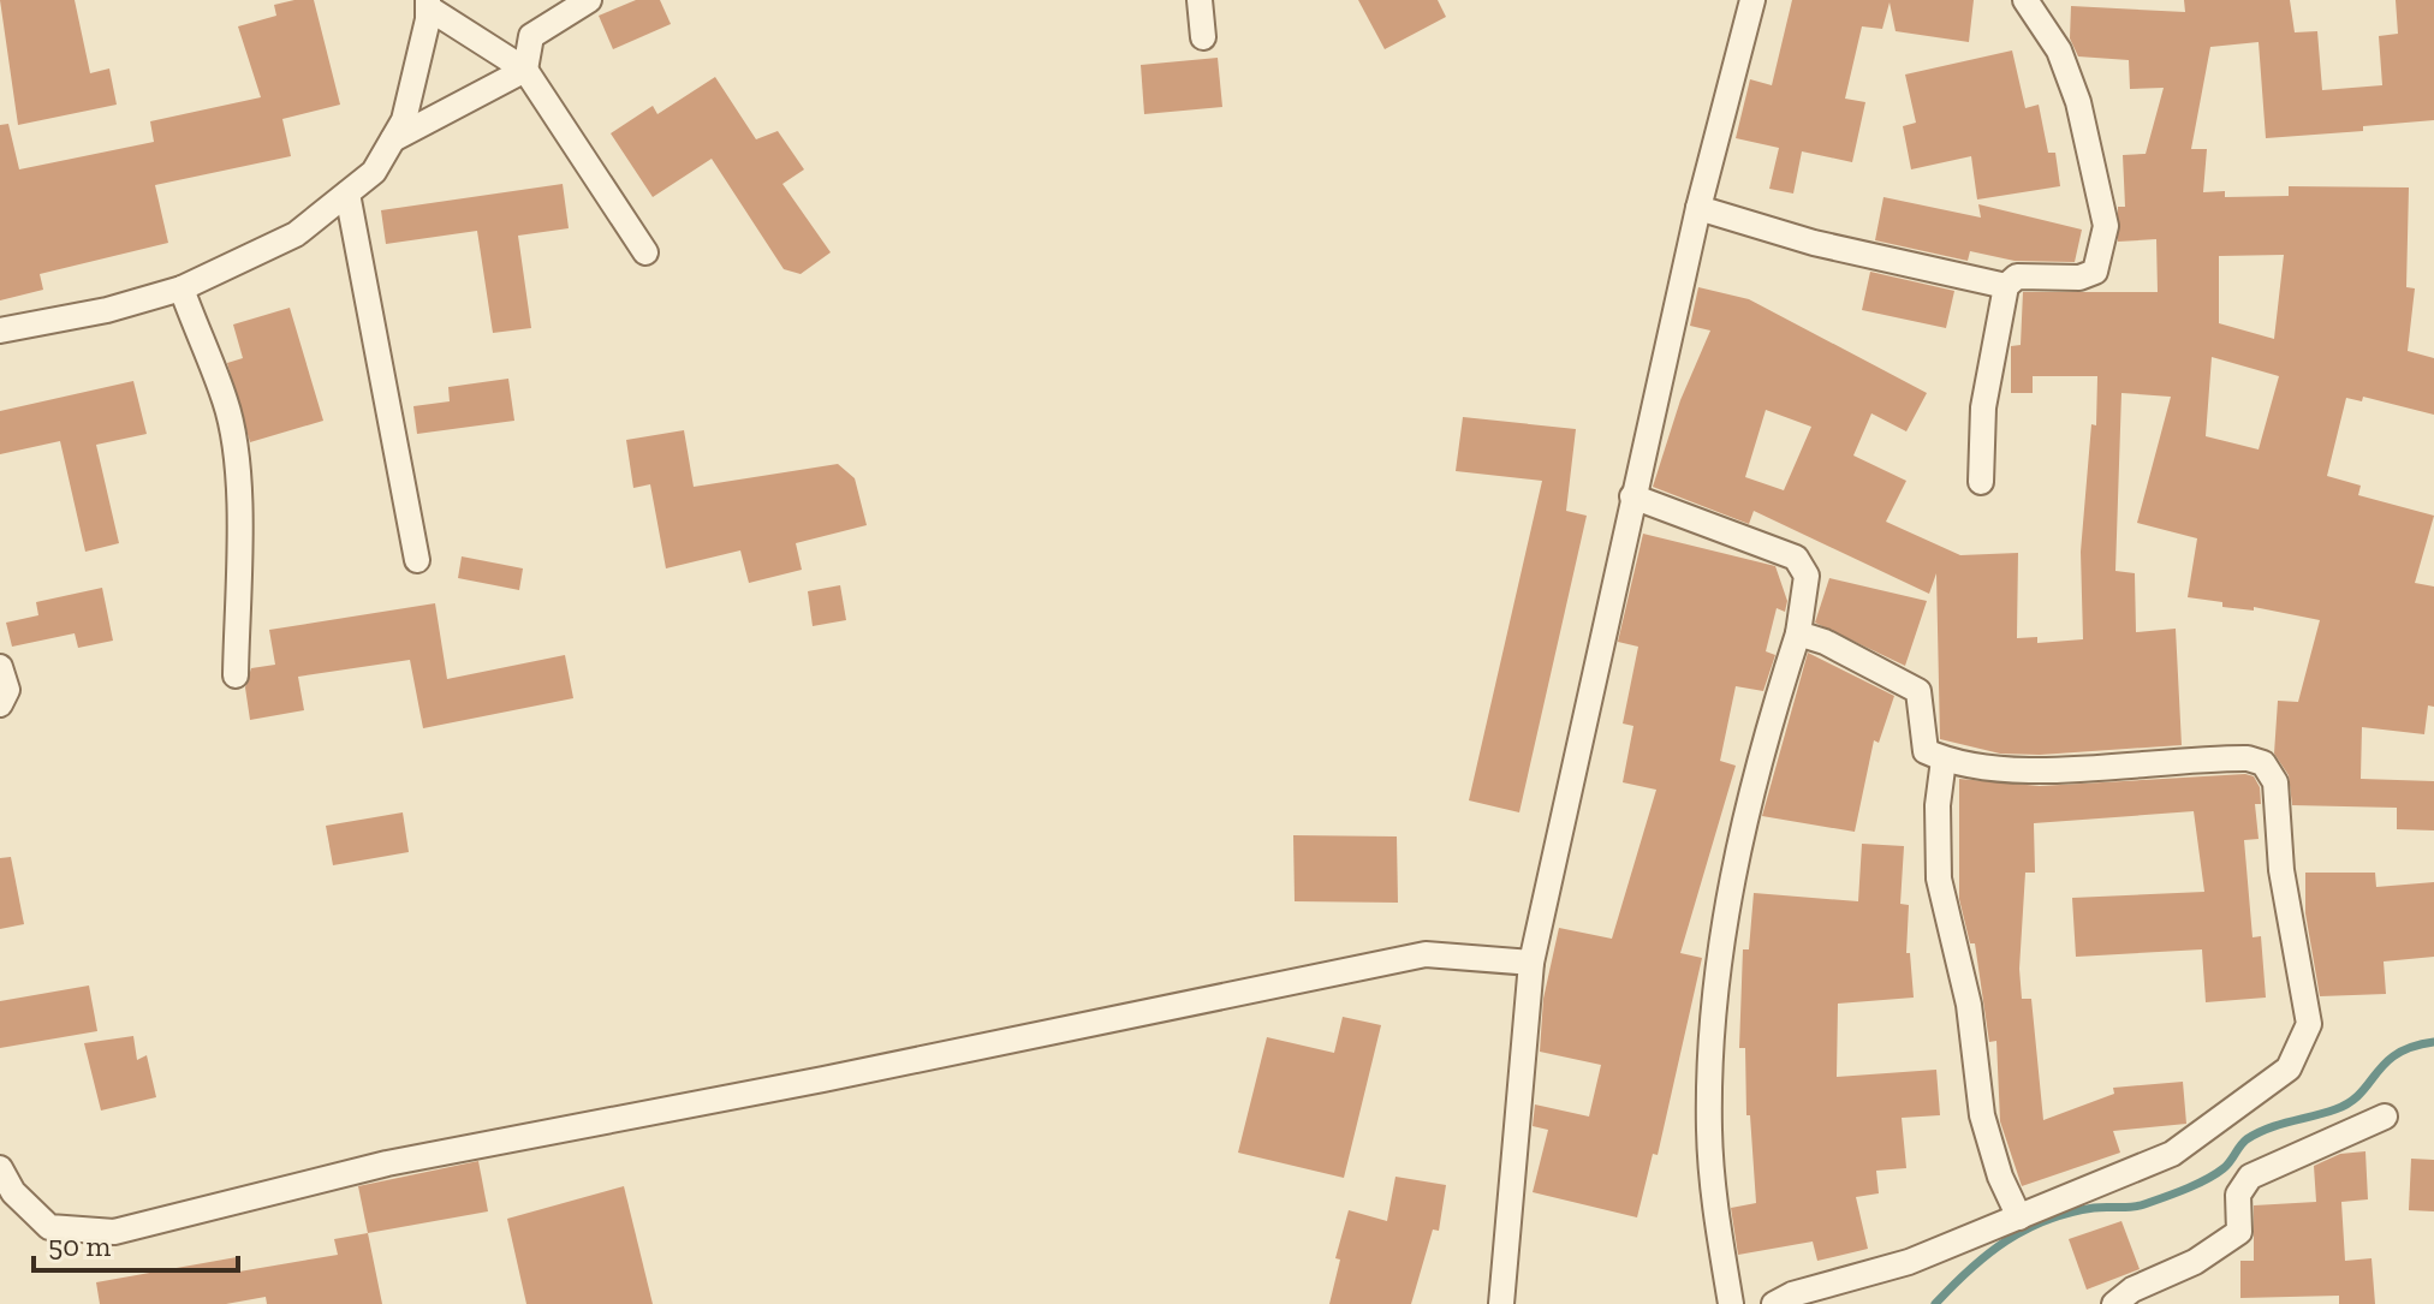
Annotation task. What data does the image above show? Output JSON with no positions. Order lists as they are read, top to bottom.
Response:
{
  "scale_bar": "50 m"
}
